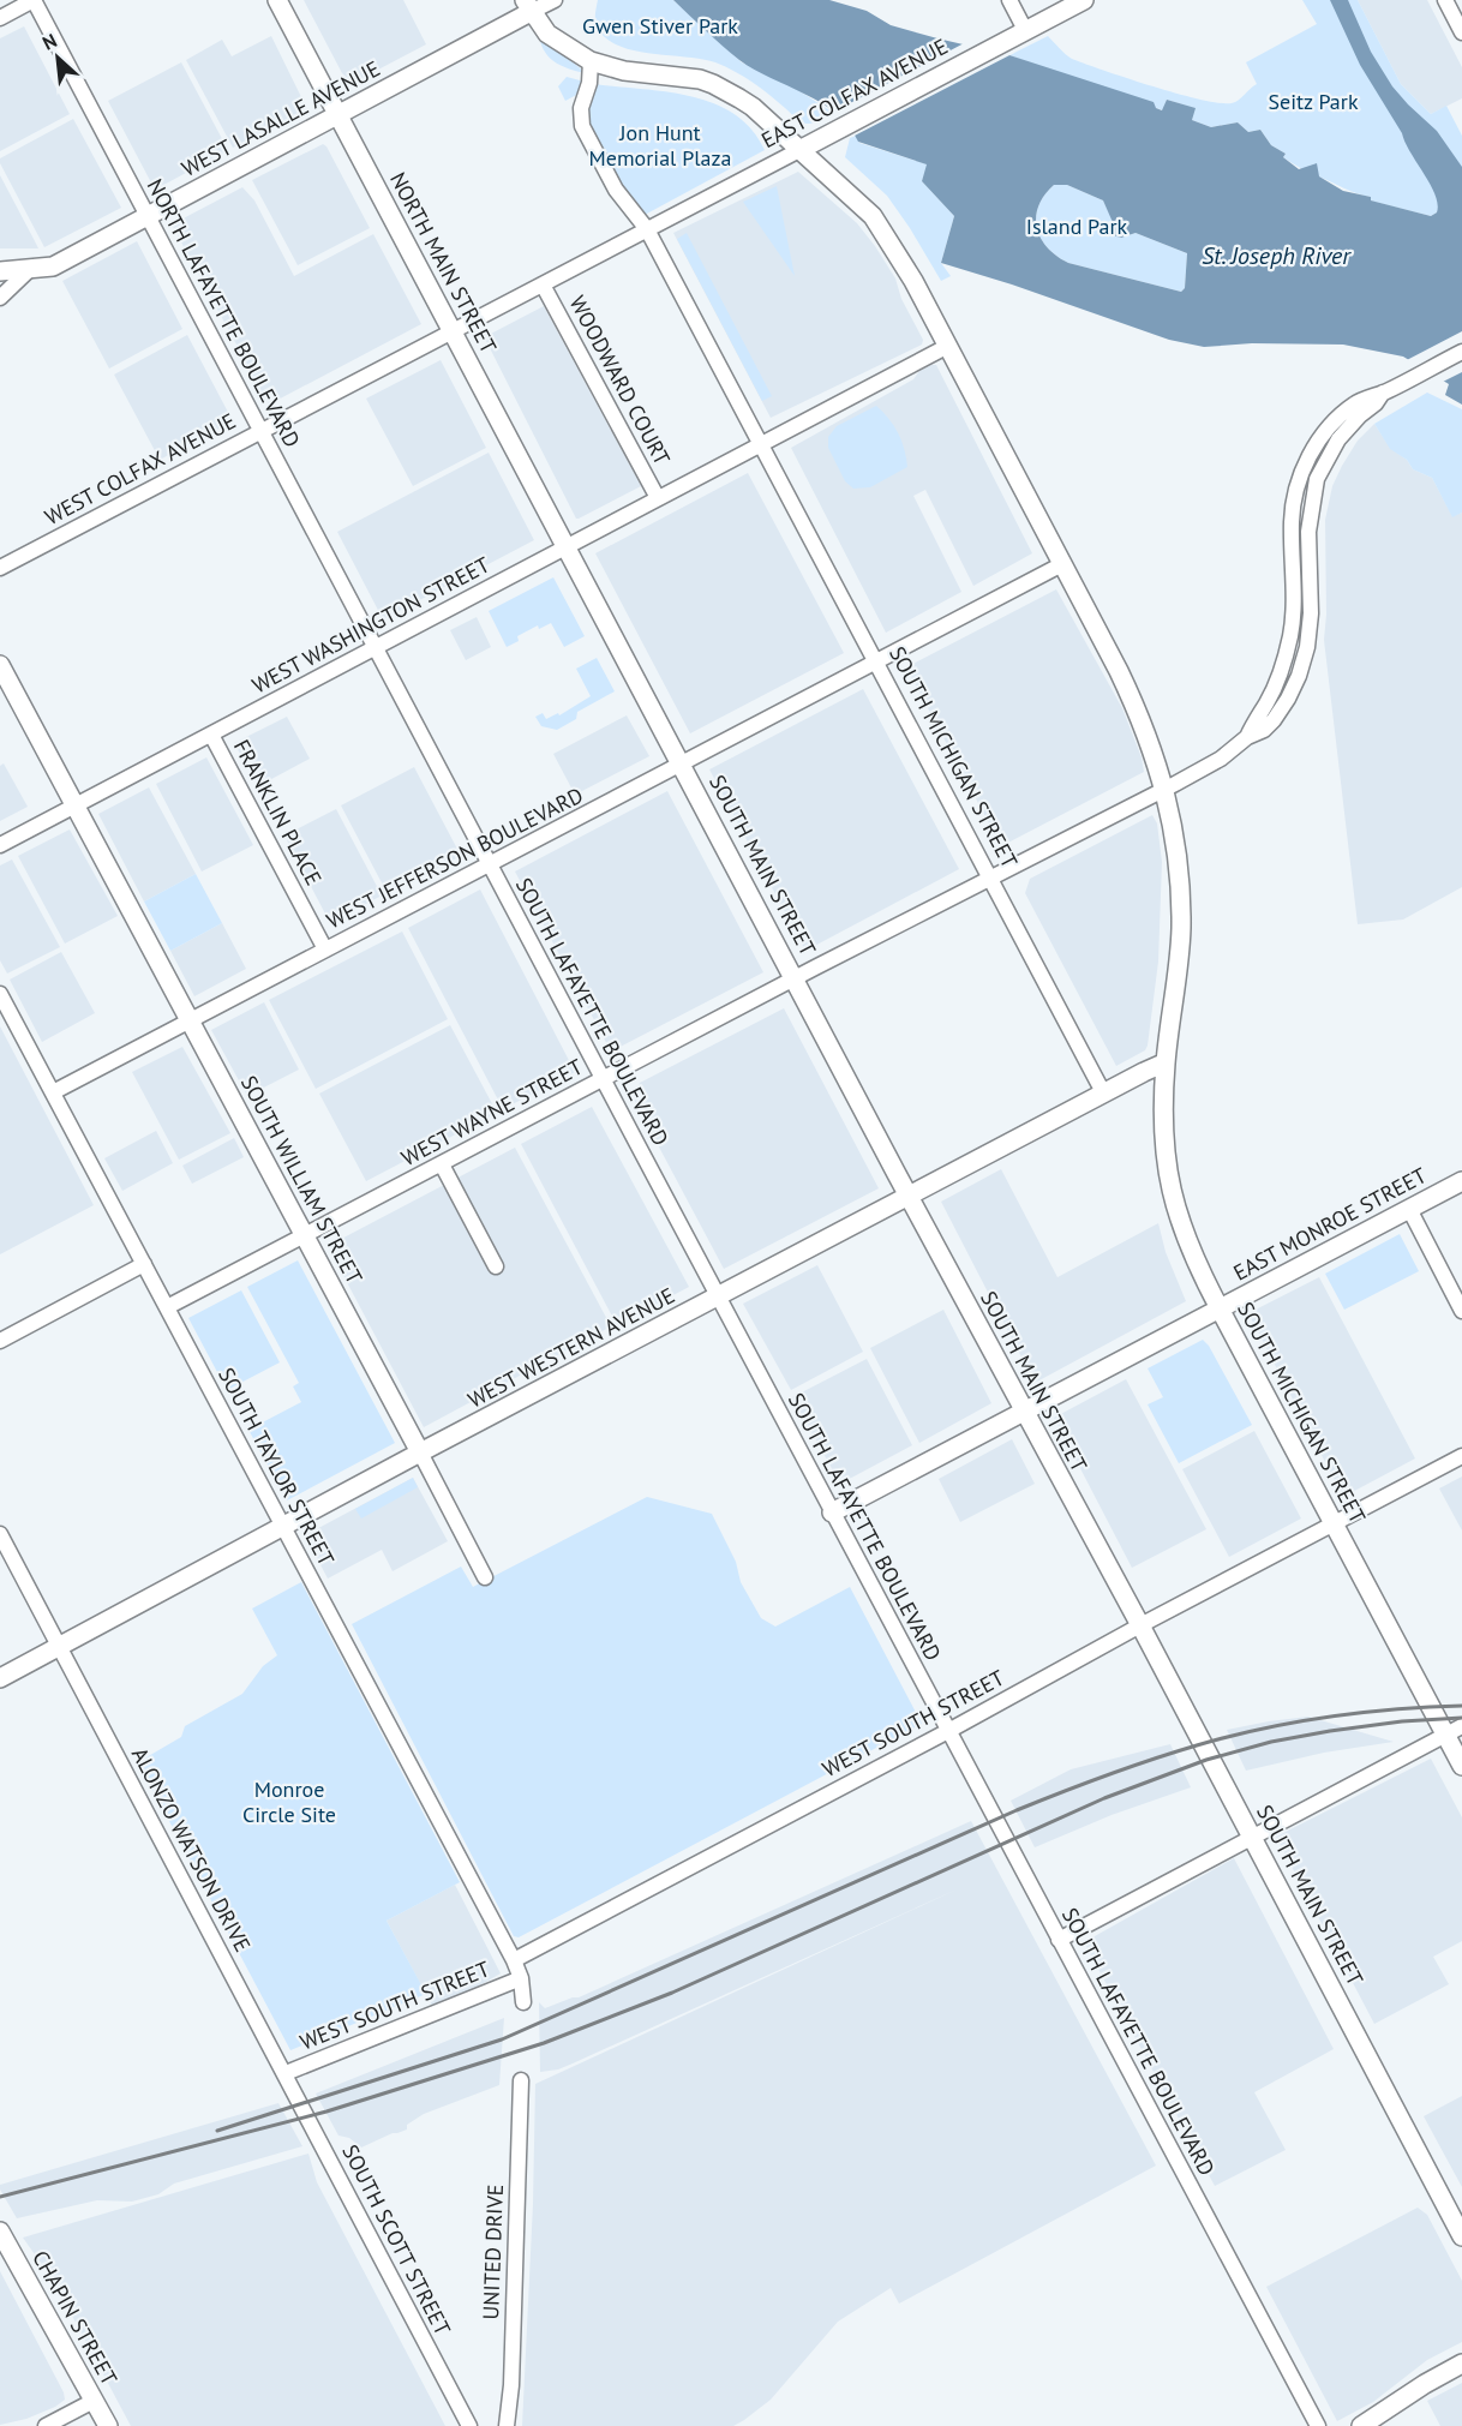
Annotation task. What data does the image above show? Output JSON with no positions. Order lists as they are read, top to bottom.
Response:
{
  "streets": {
    "main road": [
      "EAST COLFAX AVENUE",
      "WEST LASALLE AVENUE",
      "NORTH MAIN STREET",
      "SOUTH MICHIGAN STREET",
      "SOUTH MAIN STREET",
      "SOUTH WILLIAM STREET",
      "EAST MONROE STREET",
      "WEST WESTERN AVENUE",
      "CHAPIN STREET"
    ],
    "street": [
      "NORTH LAFAYETTE BOULEVARD",
      "WOODWARD COURT",
      "WEST COLFAX AVENUE",
      "WEST WASHINGTON STREET",
      "FRANKLIN PLACE",
      "WEST JEFFERSON BOULEVARD",
      "SOUTH LAFAYETTE BOULEVARD",
      "WEST WAYNE STREET",
      "SOUTH TAYLOR STREET",
      "WEST SOUTH STREET",
      "ALONZO WATSON DRIVE",
      "SOUTH SCOTT STREET",
      "UNITED DRIVE"
    ]
  },
  "crossings": [
    ["EAST COLFAX AVENUE", "WEST COLFAX AVENUE"],
    ["EAST COLFAX AVENUE", "SOUTH MICHIGAN STREET"],
    ["WEST LASALLE AVENUE", "NORTH MAIN STREET"],
    ["WEST LASALLE AVENUE", "NORTH LAFAYETTE BOULEVARD"],
    ["WEST LASALLE AVENUE", "SOUTH MICHIGAN STREET"],
    ["NORTH MAIN STREET", "WEST COLFAX AVENUE"],
    ["NORTH MAIN STREET", "WEST WASHINGTON STREET"],
    ["NORTH MAIN STREET", "SOUTH MAIN STREET"],
    ["NORTH LAFAYETTE BOULEVARD", "WEST COLFAX AVENUE"],
    ["NORTH LAFAYETTE BOULEVARD", "WEST WASHINGTON STREET"],
    ["NORTH LAFAYETTE BOULEVARD", "SOUTH LAFAYETTE BOULEVARD"],
    ["WOODWARD COURT", "WEST COLFAX AVENUE"],
    ["WOODWARD COURT", "WEST WASHINGTON STREET"],
    ["WEST COLFAX AVENUE", "SOUTH MICHIGAN STREET"],
    ["WEST WASHINGTON STREET", "SOUTH MICHIGAN STREET"],
    ["WEST WASHINGTON STREET", "FRANKLIN PLACE"],
    ["WEST WASHINGTON STREET", "SOUTH MAIN STREET"],
    ["WEST WASHINGTON STREET", "SOUTH LAFAYETTE BOULEVARD"],
    ["WEST WASHINGTON STREET", "SOUTH WILLIAM STREET"],
    ["SOUTH MICHIGAN STREET", "WEST JEFFERSON BOULEVARD"],
    ["SOUTH MICHIGAN STREET", "WEST WAYNE STREET"],
    ["SOUTH MICHIGAN STREET", "EAST MONROE STREET"],
    ["SOUTH MICHIGAN STREET", "WEST WESTERN AVENUE"],
    ["SOUTH MICHIGAN STREET", "WEST SOUTH STREET"],
    ["FRANKLIN PLACE", "WEST JEFFERSON BOULEVARD"],
    ["WEST JEFFERSON BOULEVARD", "SOUTH MAIN STREET"],
    ["WEST JEFFERSON BOULEVARD", "SOUTH LAFAYETTE BOULEVARD"],
    ["WEST JEFFERSON BOULEVARD", "SOUTH WILLIAM STREET"],
    ["WEST JEFFERSON BOULEVARD", "SOUTH TAYLOR STREET"],
    ["SOUTH MAIN STREET", "WEST WAYNE STREET"],
    ["SOUTH MAIN STREET", "EAST MONROE STREET"],
    ["SOUTH MAIN STREET", "WEST WESTERN AVENUE"],
    ["SOUTH MAIN STREET", "WEST SOUTH STREET"],
    ["SOUTH LAFAYETTE BOULEVARD", "WEST WAYNE STREET"],
    ["SOUTH LAFAYETTE BOULEVARD", "EAST MONROE STREET"],
    ["SOUTH LAFAYETTE BOULEVARD", "WEST WESTERN AVENUE"],
    ["SOUTH LAFAYETTE BOULEVARD", "WEST SOUTH STREET"],
    ["WEST WAYNE STREET", "SOUTH WILLIAM STREET"],
    ["WEST WAYNE STREET", "SOUTH TAYLOR STREET"],
    ["SOUTH WILLIAM STREET", "WEST WESTERN AVENUE"],
    ["WEST WESTERN AVENUE", "SOUTH TAYLOR STREET"],
    ["WEST WESTERN AVENUE", "ALONZO WATSON DRIVE"],
    ["SOUTH TAYLOR STREET", "WEST SOUTH STREET"],
    ["WEST SOUTH STREET", "ALONZO WATSON DRIVE"],
    ["WEST SOUTH STREET", "SOUTH SCOTT STREET"],
    ["ALONZO WATSON DRIVE", "SOUTH SCOTT STREET"]
  ],
  "water": ["St. Joseph River"],
  "parks": [
    "Gwen Stiver Park",
    "Seitz Park",
    "Jon Hunt Memorial Plaza",
    "Island Park",
    "Monroe Circle Site"
  ],
  "north": "top left"
}
